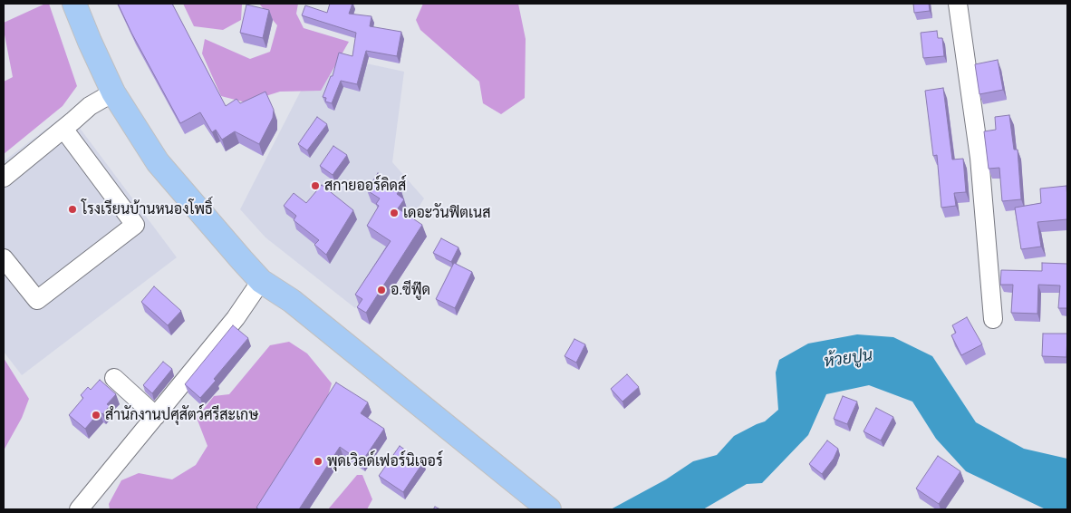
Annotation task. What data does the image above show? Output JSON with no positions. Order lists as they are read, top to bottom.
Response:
{
  "water": ["ห้วยปูน"],
  "places": [
    "สกายออร์คิดส์",
    "โรงเรียนบ้านหนองโพธิ์",
    "เดอะวันฟิตเนส",
    "อ.ซีฟู๊ด",
    "สำนักงานปศุสัตว์ศรีสะเกษ",
    "พุดเวิลด์เฟอร์นิเจอร์"
  ]
}
